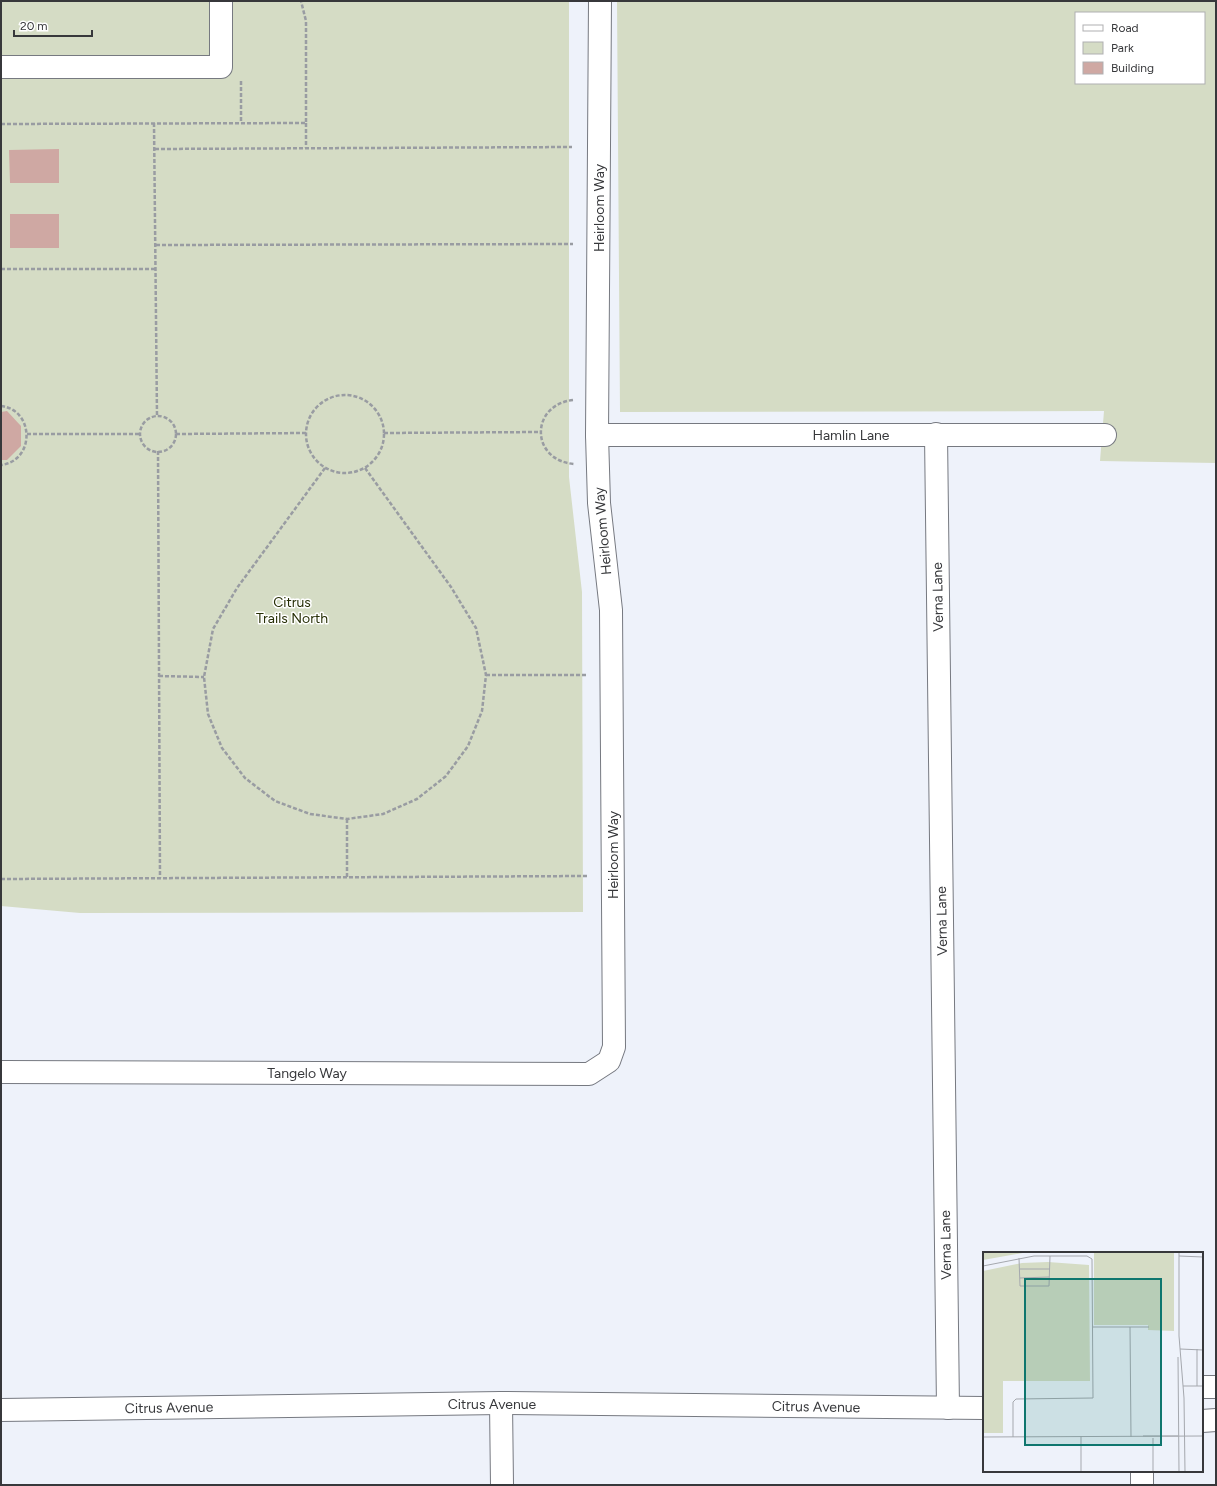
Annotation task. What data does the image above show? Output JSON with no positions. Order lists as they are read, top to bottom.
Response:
{
  "streets": {
    "street": [
      "Heirloom Way",
      "Hamlin Lane",
      "Verna Lane",
      "Tangelo Way",
      "Citrus Avenue"
    ]
  },
  "crossings": [
    ["Heirloom Way", "Hamlin Lane"],
    ["Heirloom Way", "Tangelo Way"],
    ["Hamlin Lane", "Verna Lane"],
    ["Verna Lane", "Citrus Avenue"]
  ],
  "parks": ["Citrus Trails North"],
  "legend": ["Road", "Park", "Building"],
  "scale_bar": "20 m"
}
